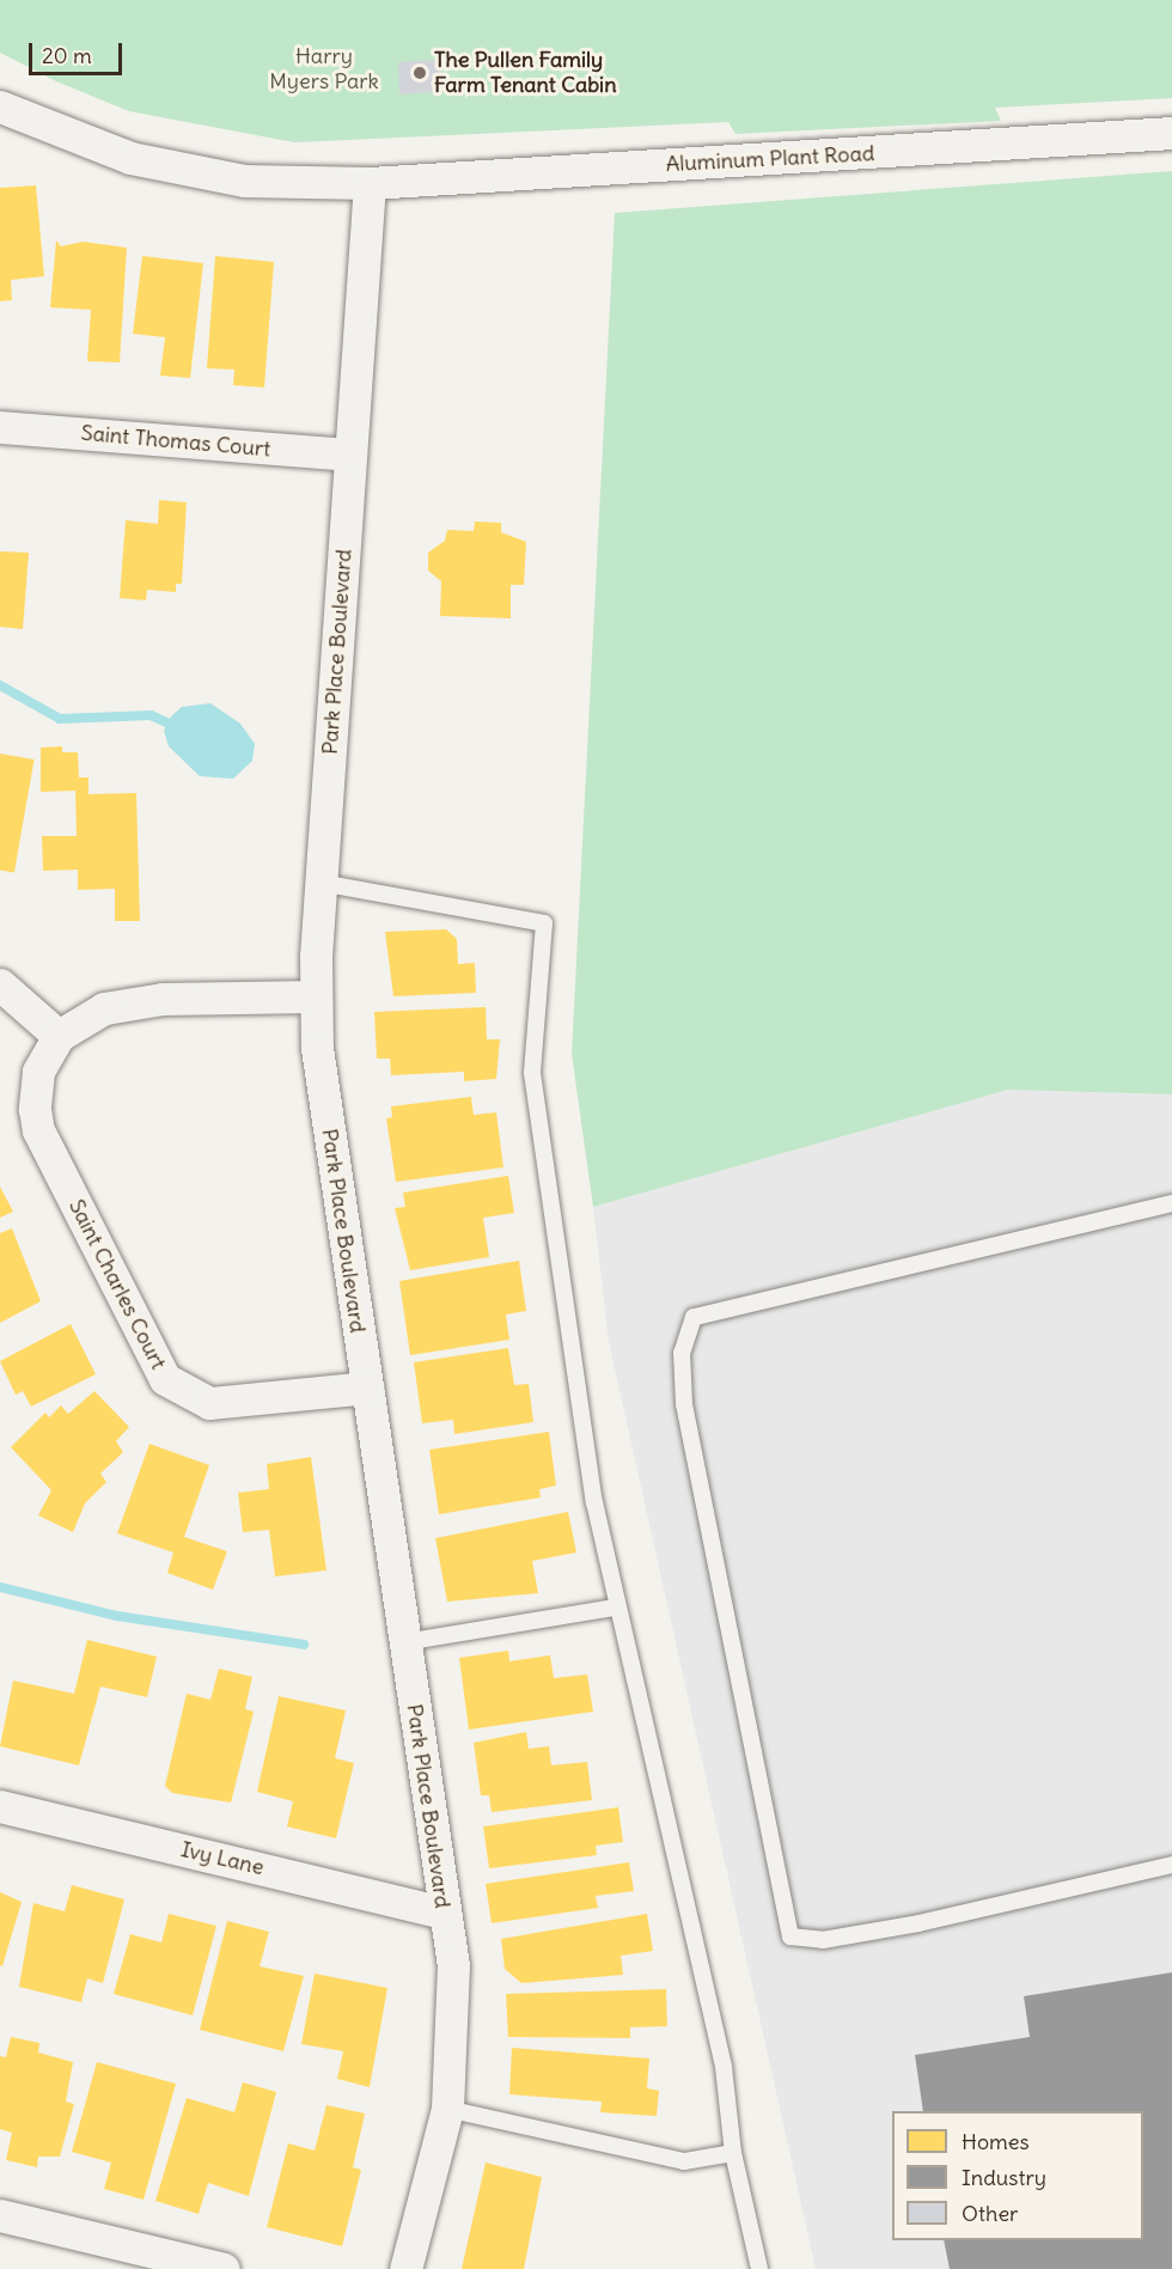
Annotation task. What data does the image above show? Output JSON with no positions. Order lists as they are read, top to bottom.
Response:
{
  "streets": {
    "street": [
      "Aluminum Plant Road",
      "Saint Thomas Court",
      "Park Place Boulevard",
      "Saint Charles Court",
      "Ivy Lane"
    ]
  },
  "crossings": [
    ["Aluminum Plant Road", "Park Place Boulevard"],
    ["Saint Thomas Court", "Park Place Boulevard"],
    ["Park Place Boulevard", "Saint Charles Court"],
    ["Park Place Boulevard", "Ivy Lane"]
  ],
  "parks": ["Harry Myers Park"],
  "places": ["The Pullen Family Farm Tenant Cabin"],
  "legend": ["Homes", "Industry", "Other"],
  "scale_bar": "20 m"
}
